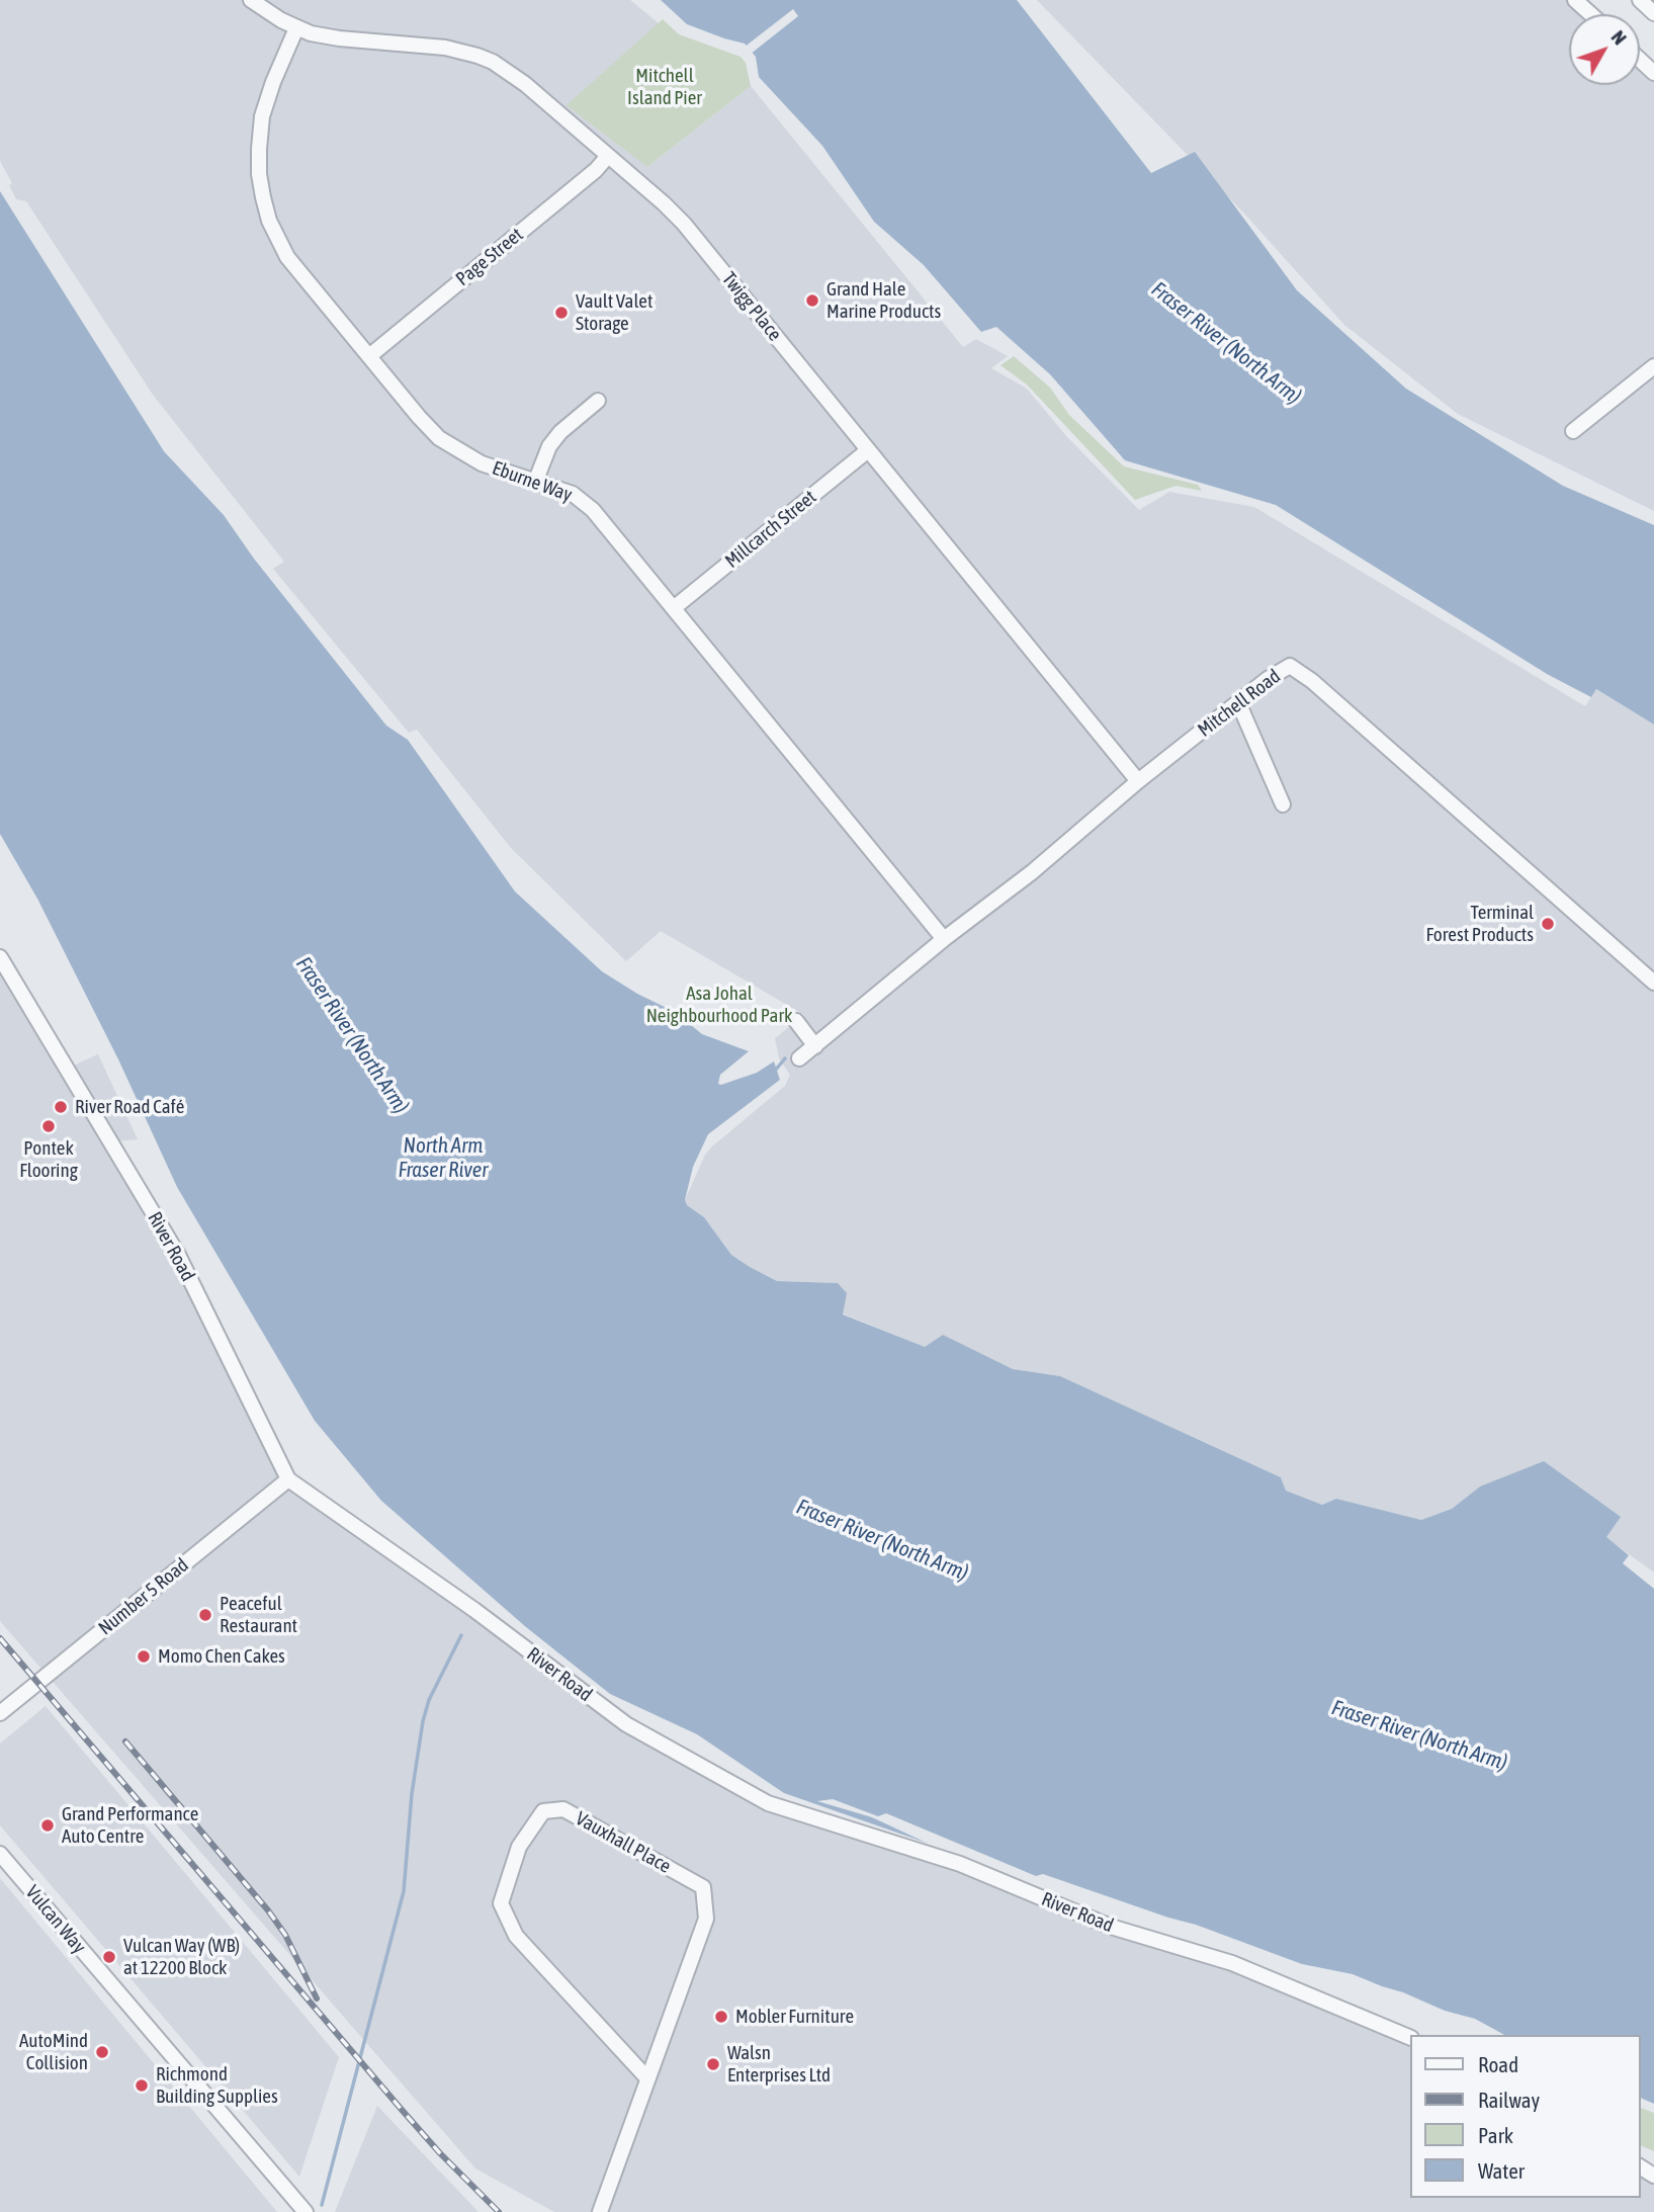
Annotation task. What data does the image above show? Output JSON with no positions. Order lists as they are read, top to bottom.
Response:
{
  "streets": {
    "street": [
      "Page Street",
      "Twigg Place",
      "Eburne Way",
      "Millcarch Street",
      "Mitchell Road",
      "River Road",
      "Number 5 Road",
      "Vauxhall Place",
      "Vulcan Way"
    ]
  },
  "crossings": [
    ["Page Street", "Twigg Place"],
    ["Page Street", "Eburne Way"],
    ["Twigg Place", "Eburne Way"],
    ["Twigg Place", "Millcarch Street"],
    ["Twigg Place", "Mitchell Road"],
    ["Eburne Way", "Millcarch Street"],
    ["Eburne Way", "Mitchell Road"],
    ["River Road", "Number 5 Road"]
  ],
  "water": ["Fraser River (North Arm)", "North Arm Fraser River"],
  "parks": ["Mitchell Island Pier", "Asa Johal Neighbourhood Park"],
  "places": [
    "Grand Hale Marine Products",
    "Vault Valet Storage",
    "Terminal Forest Products",
    "River Road Café",
    "Pontek Flooring",
    "Peaceful Restaurant",
    "Momo Chen Cakes",
    "Grand Performance Auto Centre",
    "Vulcan Way (WB) at 12200 Block",
    "Mobler Furniture",
    "AutoMind Collision",
    "Walsn Enterprises Ltd",
    "Richmond Building Supplies"
  ],
  "legend": [
    "Road",
    "Railway",
    "Park",
    "Water"
  ],
  "north": "top right"
}
